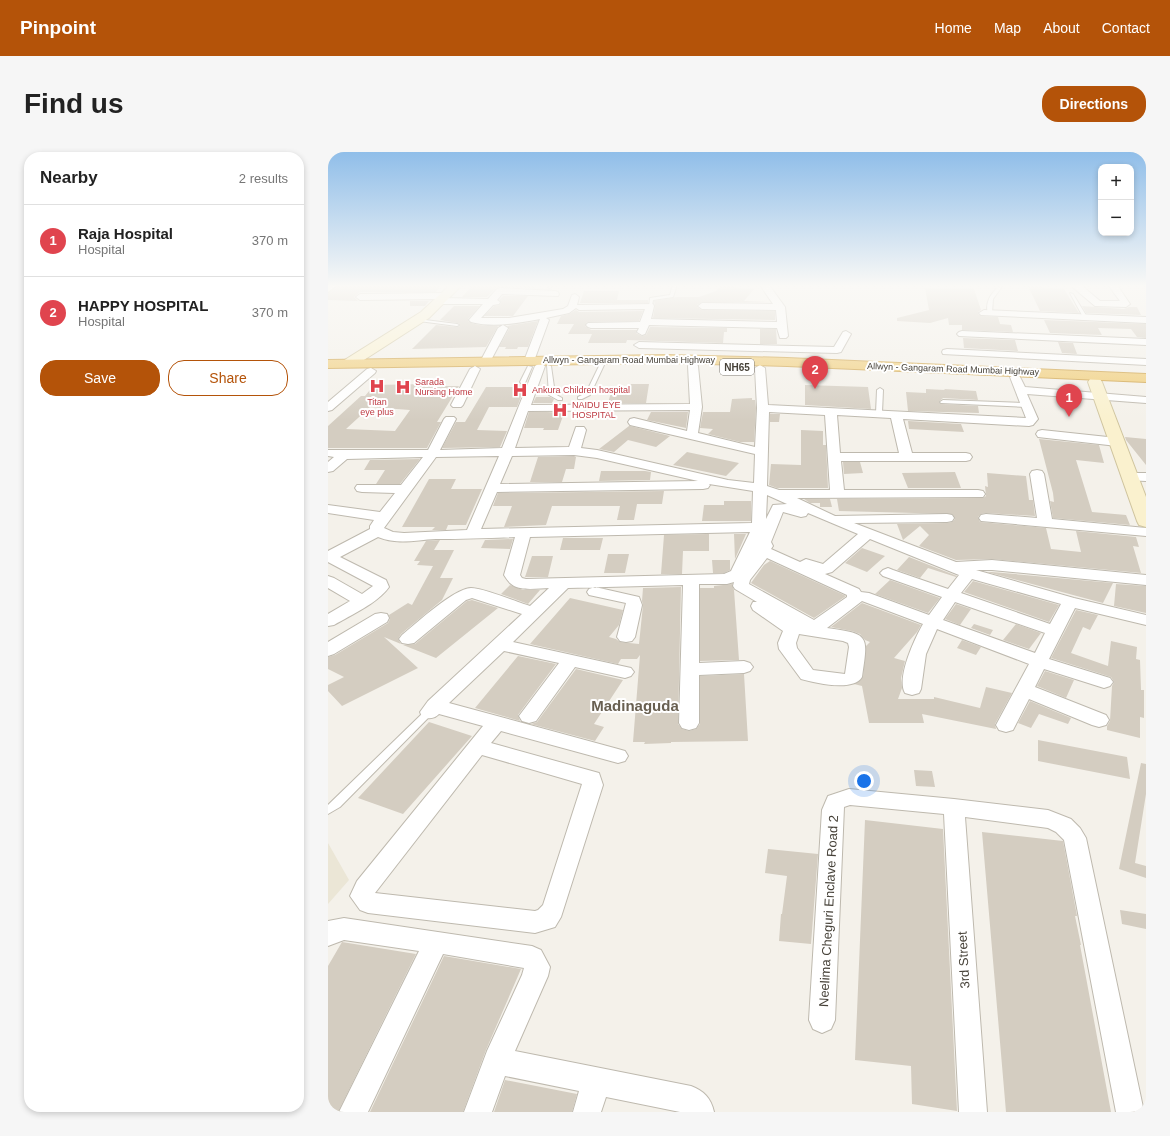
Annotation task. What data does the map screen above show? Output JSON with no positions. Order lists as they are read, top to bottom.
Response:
{
  "streets": {
    "highway": ["Allwyn - Gangaram Road Mumbai Highway", "NH65"],
    "street": ["Neelima Cheguri Enclave Road 2", "3rd Street"]
  },
  "crossings": [
    ["Neelima Cheguri Enclave Road 2", "3rd Street"]
  ],
  "districts": ["Madinaguda"],
  "places": {
    "hospital": [
      "Titan eye plus",
      "Sarada Nursing Home",
      "Ankura Children hospital",
      "NAIDU EYE HOSPITAL"
    ]
  },
  "page": {
    "header": "Pinpoint",
    "nav": [
      "Home",
      "Map",
      "About",
      "Contact"
    ],
    "buttons": [
      "Directions",
      ["Save", "Share"]
    ],
    "title": "Find us",
    "heading": ["Nearby", "2 results"],
    "map_buttons": ["+", "−"],
    "list": [
      {
        "mark": "1",
        "name": "Raja Hospital",
        "note": "Hospital",
        "value": "370 m"
      },
      {
        "mark": "2",
        "name": "HAPPY HOSPITAL",
        "note": "Hospital",
        "value": "370 m"
      }
    ],
    "pins": ["2", "1"]
  }
}
